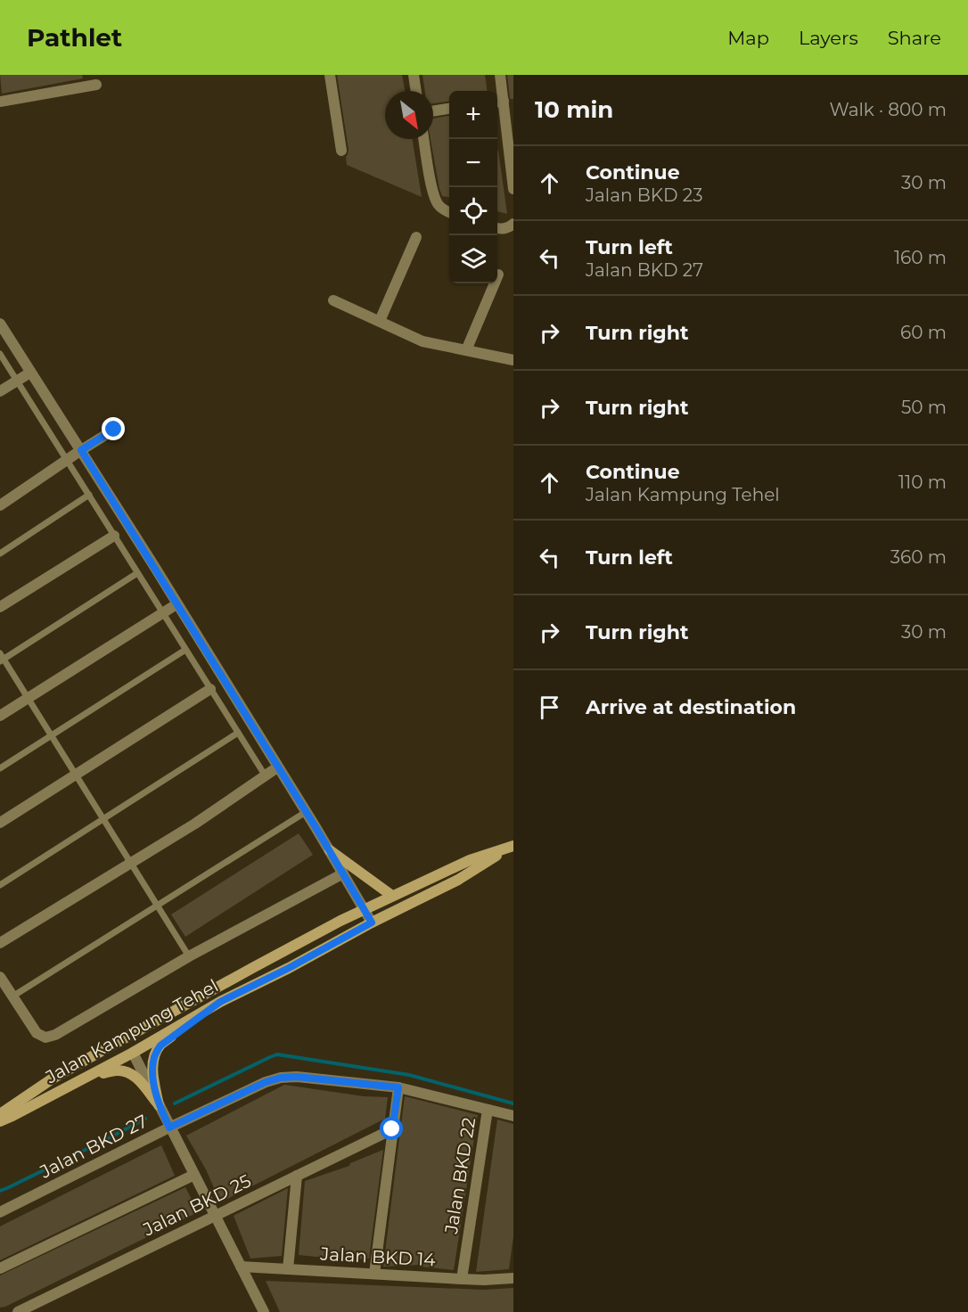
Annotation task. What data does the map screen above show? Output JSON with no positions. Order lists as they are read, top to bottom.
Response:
{
  "streets": {
    "main road": ["Jalan Kampung Tehel"],
    "street": [
      "Jalan BKD 27",
      "Jalan BKD 22",
      "Jalan BKD 25",
      "Jalan BKD 14"
    ]
  },
  "crossings": [
    ["Jalan BKD 27", "Jalan BKD 22"],
    ["Jalan BKD 22", "Jalan BKD 14"]
  ],
  "north": "bottom right",
  "page": {
    "header": "Pathlet",
    "nav": ["Map", "Layers", "Share"],
    "heading": ["10 min", "Walk · 800 m"],
    "map_buttons": ["+", "−"],
    "list": [
      ["Continue", "Jalan BKD 23", "30 m"],
      ["Turn left", "Jalan BKD 27", "160 m"],
      ["Turn right", "60 m"],
      ["Turn right", "50 m"],
      ["Continue", "Jalan Kampung Tehel", "110 m"],
      ["Turn left", "360 m"],
      ["Turn right", "30 m"],
      "Arrive at destination"
    ]
  }
}
